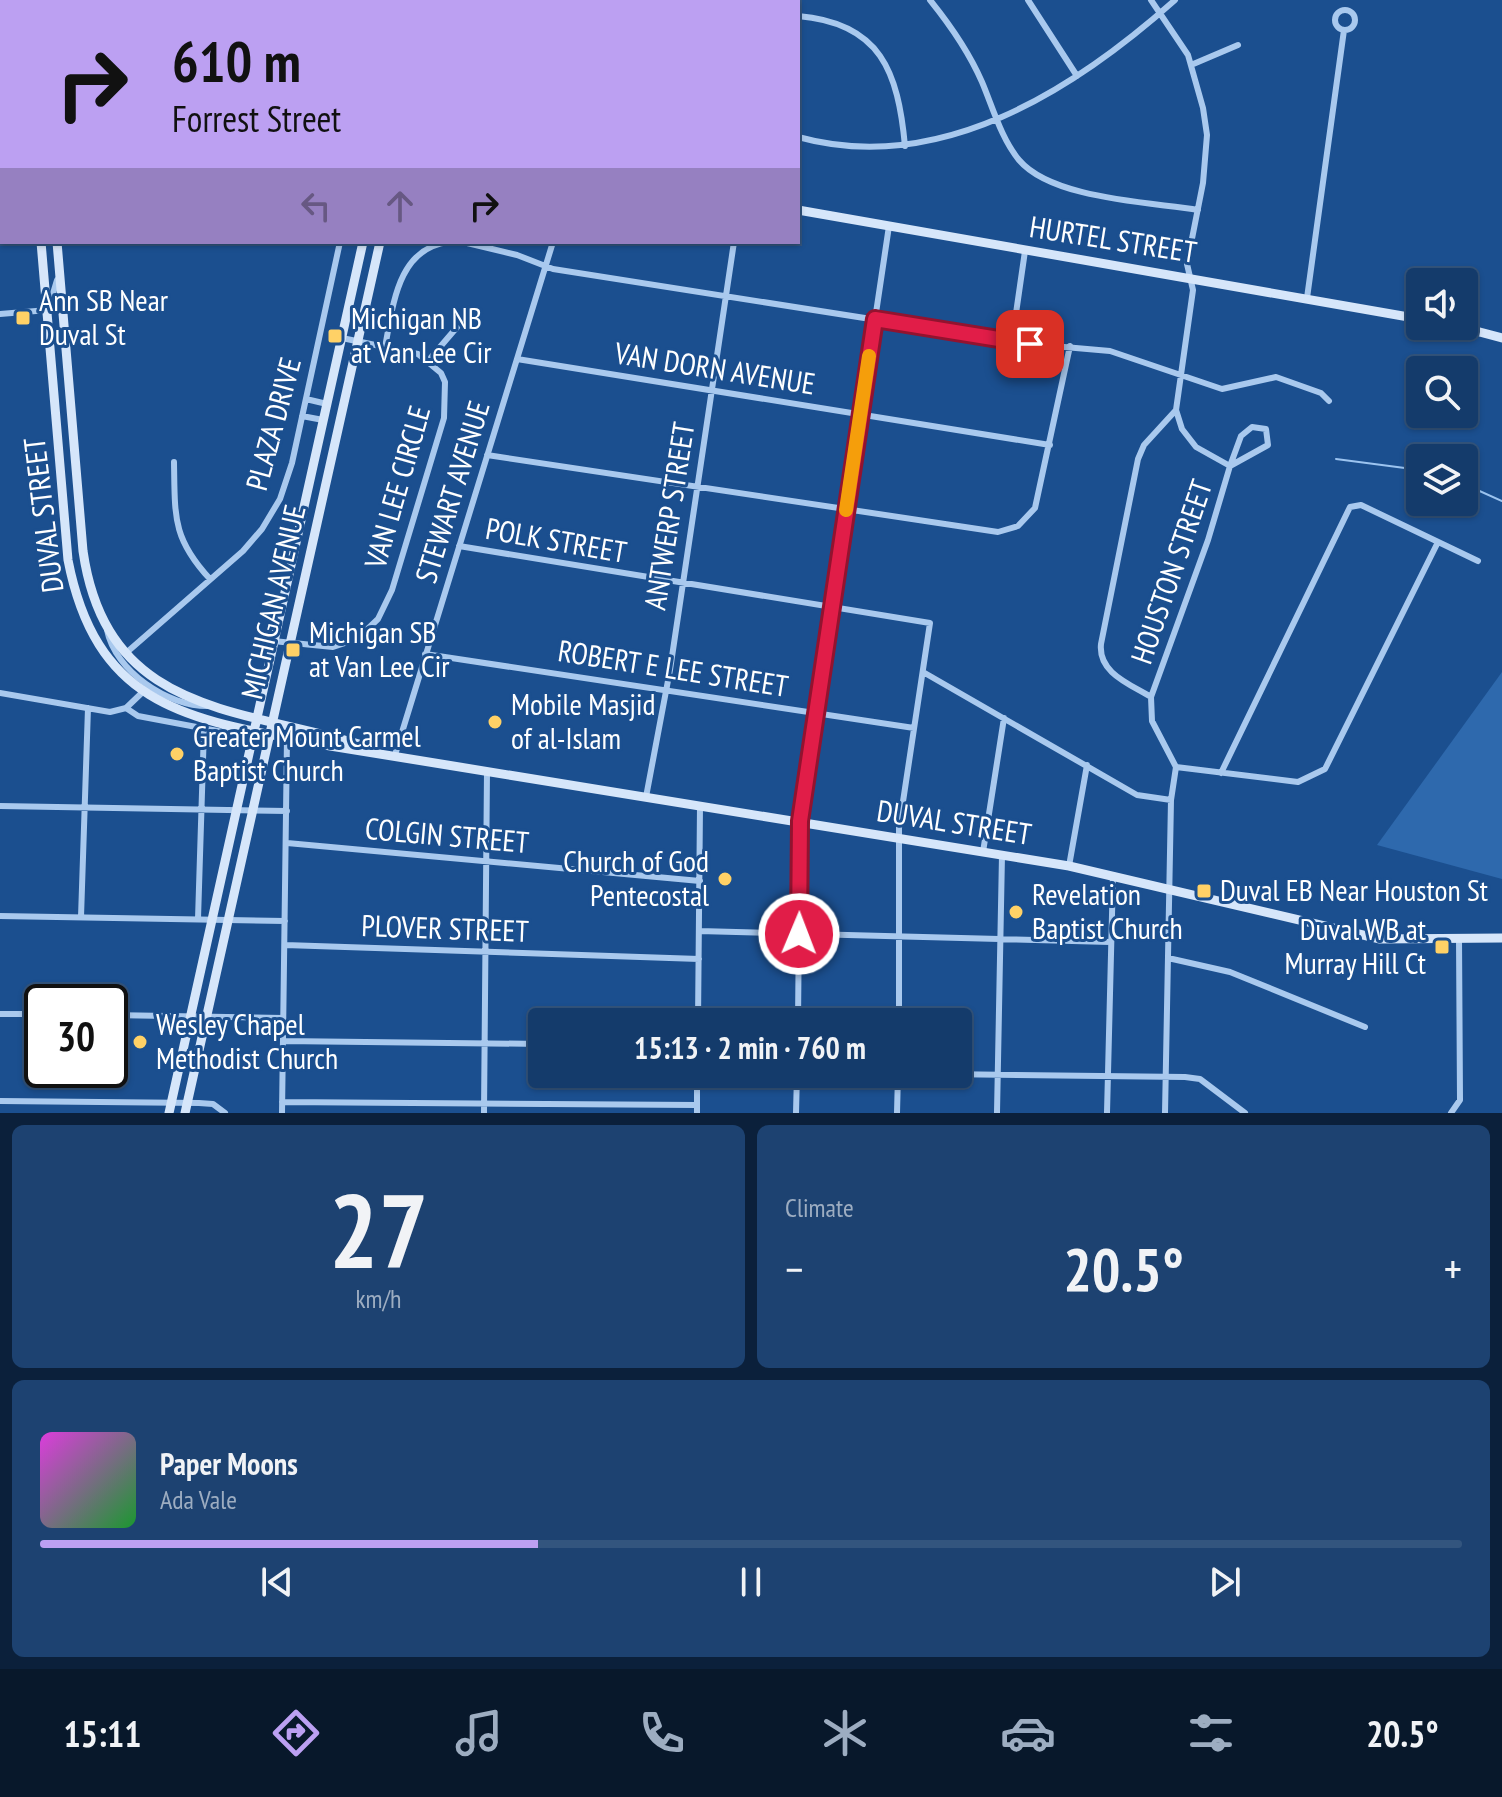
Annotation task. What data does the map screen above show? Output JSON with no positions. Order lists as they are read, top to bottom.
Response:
{
  "streets": {
    "street": [
      "HURTEL STREET",
      "VAN DORN AVENUE",
      "PLAZA DRIVE",
      "VAN LEE CIRCLE",
      "STEWART AVENUE",
      "DUVAL STREET",
      "ANTWERP STREET",
      "POLK STREET",
      "HOUSTON STREET",
      "MICHIGAN AVENUE",
      "ROBERT E LEE STREET",
      "COLGIN STREET",
      "PLOVER STREET"
    ]
  },
  "crossings": [
    ["VAN DORN AVENUE", "STEWART AVENUE"],
    ["VAN DORN AVENUE", "ANTWERP STREET"],
    ["PLAZA DRIVE", "DUVAL STREET"],
    ["VAN LEE CIRCLE", "MICHIGAN AVENUE"],
    ["STEWART AVENUE", "DUVAL STREET"],
    ["STEWART AVENUE", "POLK STREET"],
    ["STEWART AVENUE", "ROBERT E LEE STREET"],
    ["DUVAL STREET", "ANTWERP STREET"],
    ["DUVAL STREET", "MICHIGAN AVENUE"],
    ["ANTWERP STREET", "POLK STREET"],
    ["ANTWERP STREET", "ROBERT E LEE STREET"]
  ],
  "places": {
    "transit": [
      "Ann SB Near Duval St",
      "Michigan NB at Van Lee Cir",
      "Michigan SB at Van Lee Cir",
      "Duval EB Near Houston St",
      "Duval WB at Murray Hill Ct"
    ],
    "other": [
      "Mobile Masjid of al-Islam",
      "Greater Mount Carmel Baptist Church",
      "Church of God Pentecostal",
      "Revelation Baptist Church",
      "Wesley Chapel Methodist Church"
    ]
  },
  "page": {
    "turn": ["610 m", "Forrest Street"],
    "limit": "30",
    "trip": "15:13 · 2 min · 760 m",
    "tile": [
      ["27", "km/h"],
      "Climate"
    ],
    "heat": ["−", "20.5°", "+"],
    "song": ["Paper Moons", "Ada Vale"],
    "tabs": ["15:11", "20.5°"]
  }
}
